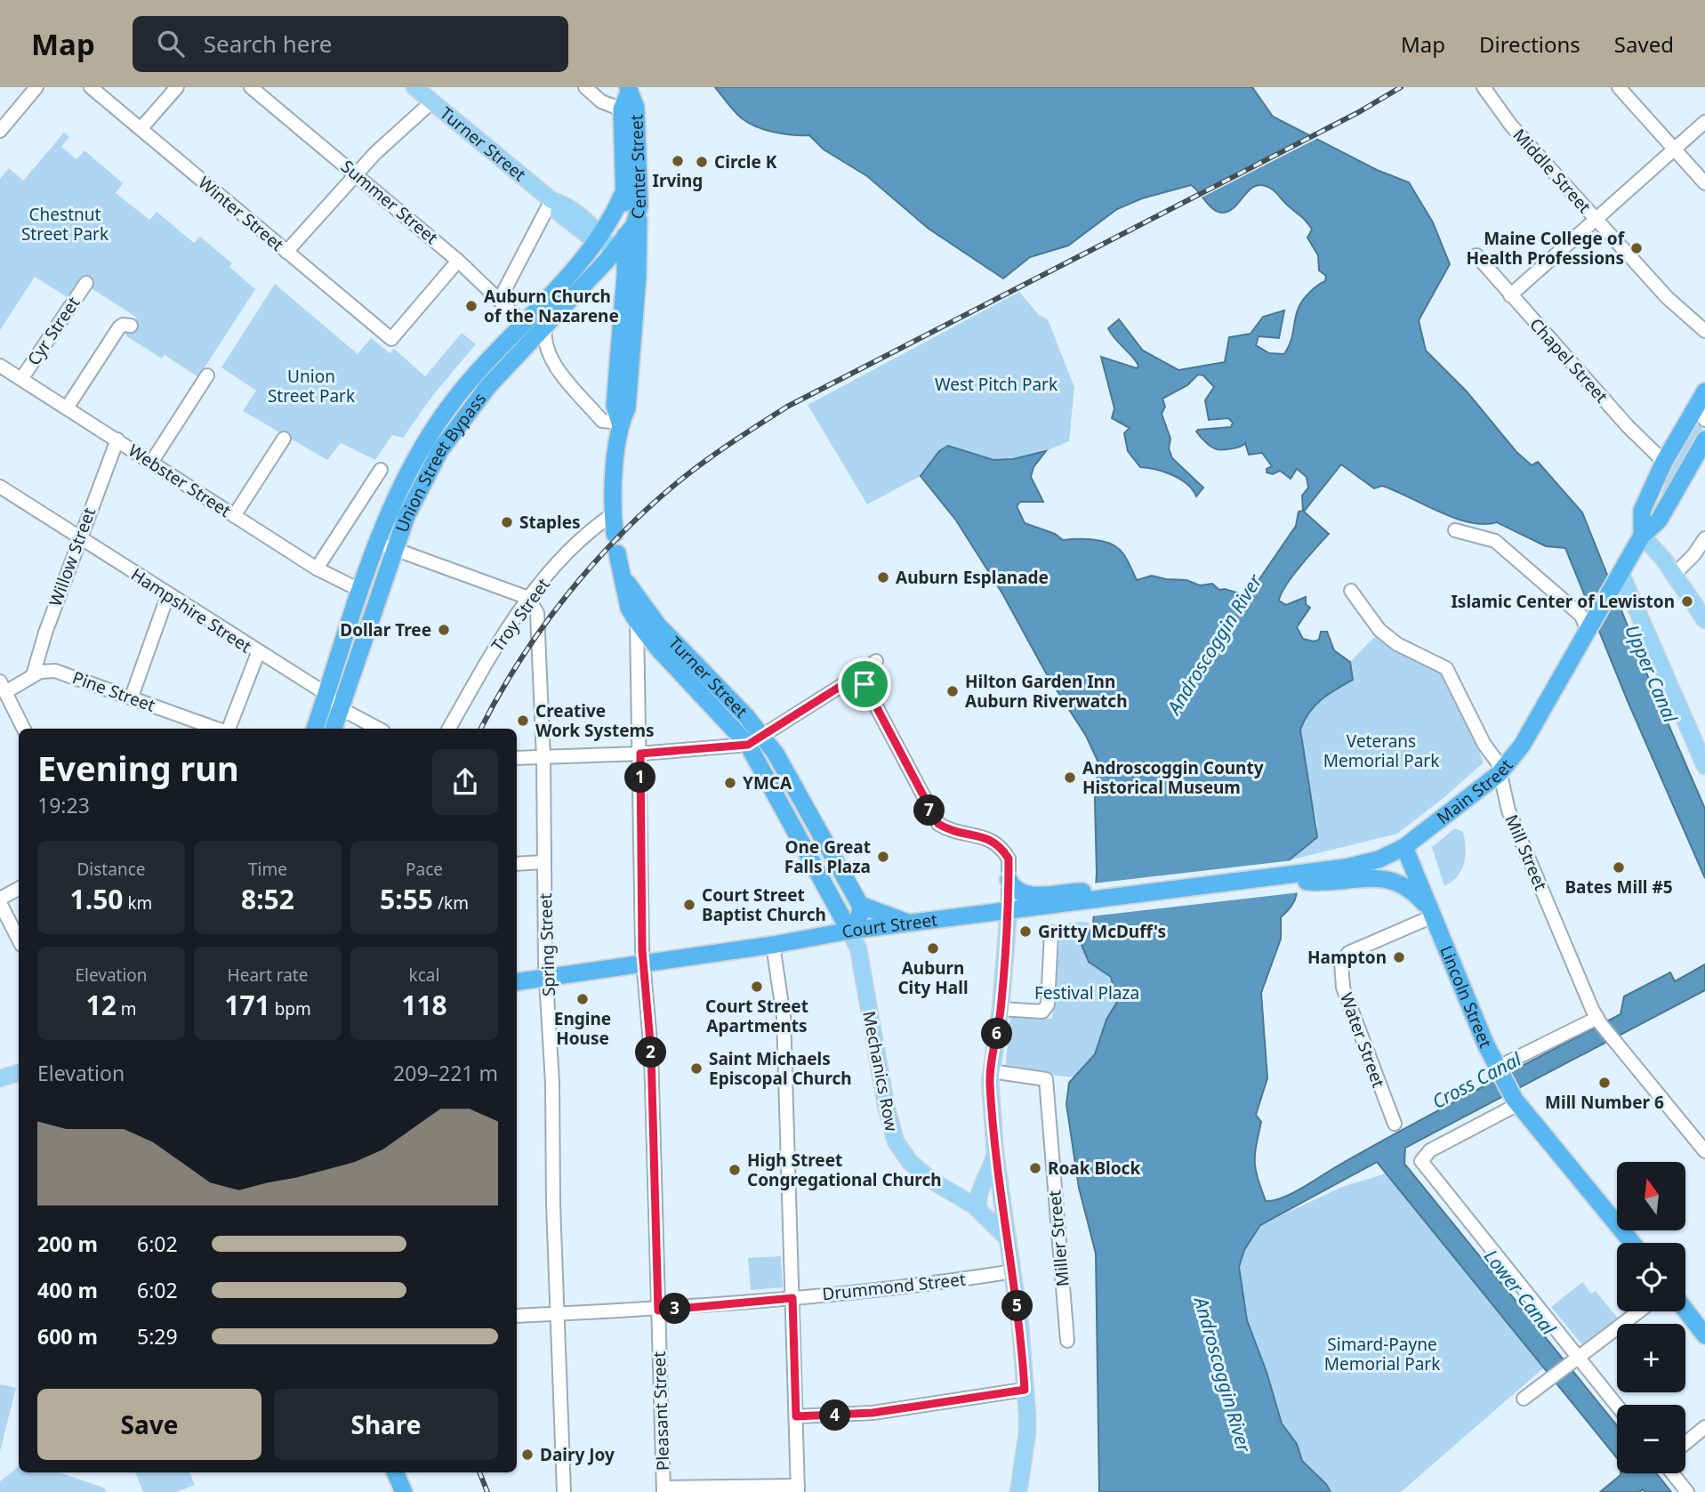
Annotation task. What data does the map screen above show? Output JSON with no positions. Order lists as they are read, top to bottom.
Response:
{
  "streets": {
    "highway": [
      "Turner Street",
      "Center Street",
      "Union Street Bypass",
      "Main Street",
      "Court Street",
      "Lincoln Street"
    ],
    "main road": ["Mechanics Row"],
    "street": [
      "Middle Street",
      "Summer Street",
      "Winter Street",
      "Cyr Street",
      "Chapel Street",
      "Webster Street",
      "Willow Street",
      "Hampshire Street",
      "Troy Street",
      "Pine Street",
      "Mill Street",
      "Spring Street",
      "Water Street",
      "Miller Street",
      "Drummond Street",
      "Pleasant Street"
    ]
  },
  "crossings": [
    ["Turner Street", "Center Street"],
    ["Turner Street", "Union Street Bypass"],
    ["Turner Street", "Court Street"],
    ["Turner Street", "Mechanics Row"],
    ["Turner Street", "Pleasant Street"],
    ["Center Street", "Union Street Bypass"],
    ["Summer Street", "Winter Street"],
    ["Summer Street", "Union Street Bypass"],
    ["Cyr Street", "Webster Street"],
    ["Chapel Street", "Main Street"],
    ["Union Street Bypass", "Webster Street"],
    ["Union Street Bypass", "Hampshire Street"],
    ["Webster Street", "Willow Street"],
    ["Willow Street", "Hampshire Street"],
    ["Willow Street", "Pine Street"],
    ["Troy Street", "Spring Street"],
    ["Main Street", "Mill Street"],
    ["Main Street", "Court Street"],
    ["Main Street", "Lincoln Street"],
    ["Court Street", "Spring Street"],
    ["Court Street", "Mechanics Row"],
    ["Court Street", "Pleasant Street"],
    ["Spring Street", "Drummond Street"],
    ["Lincoln Street", "Water Street"],
    ["Drummond Street", "Pleasant Street"]
  ],
  "water": [
    "Androscoggin River",
    "Upper Canal",
    "Cross Canal",
    "Lower Canal"
  ],
  "parks": [
    "Chestnut Street Park",
    "Union Street Park",
    "West Pitch Park",
    "Veterans Memorial Park",
    "Festival Plaza",
    "Simard-Payne Memorial Park"
  ],
  "places": [
    "Irving",
    "Circle K",
    "Maine College of Health Professions",
    "Auburn Church of the Nazarene",
    "Staples",
    "Auburn Esplanade",
    "Islamic Center of Lewiston",
    "Dollar Tree",
    "Hilton Garden Inn Auburn Riverwatch",
    "Creative Work Systems",
    "Androscoggin County Historical Museum",
    "YMCA",
    "One Great Falls Plaza",
    "Bates Mill #5",
    "Court Street Baptist Church",
    "Gritty McDuff's",
    "Auburn City Hall",
    "Hampton",
    "Court Street Apartments",
    "Engine House",
    "Saint Michaels Episcopal Church",
    "Mill Number 6",
    "Roak Block",
    "High Street Congregational Church",
    "Dairy Joy"
  ],
  "north": "top",
  "page": {
    "header": "Map",
    "search": "Search here",
    "nav": ["Map", "Directions", "Saved"],
    "heading": ["Evening run", "19:23"],
    "pins": [
      "1",
      "7",
      "6",
      "2",
      "5",
      "3",
      "4"
    ],
    "stats": [
      ["Distance", "1.50 km"],
      ["Time", "8:52"],
      ["Pace", "5:55 /km"],
      ["Elevation", "12 m"],
      ["Heart rate", "171 bpm"],
      ["kcal", "118"]
    ],
    "chart": ["Elevation", "209–221 m"],
    "map_buttons": ["+", "−"],
    "list": [
      {
        "name": "200 m",
        "note": "6:02"
      },
      {
        "name": "400 m",
        "note": "6:02"
      },
      {
        "name": "600 m",
        "note": "5:29"
      }
    ],
    "buttons": ["Save", "Share"]
  }
}
